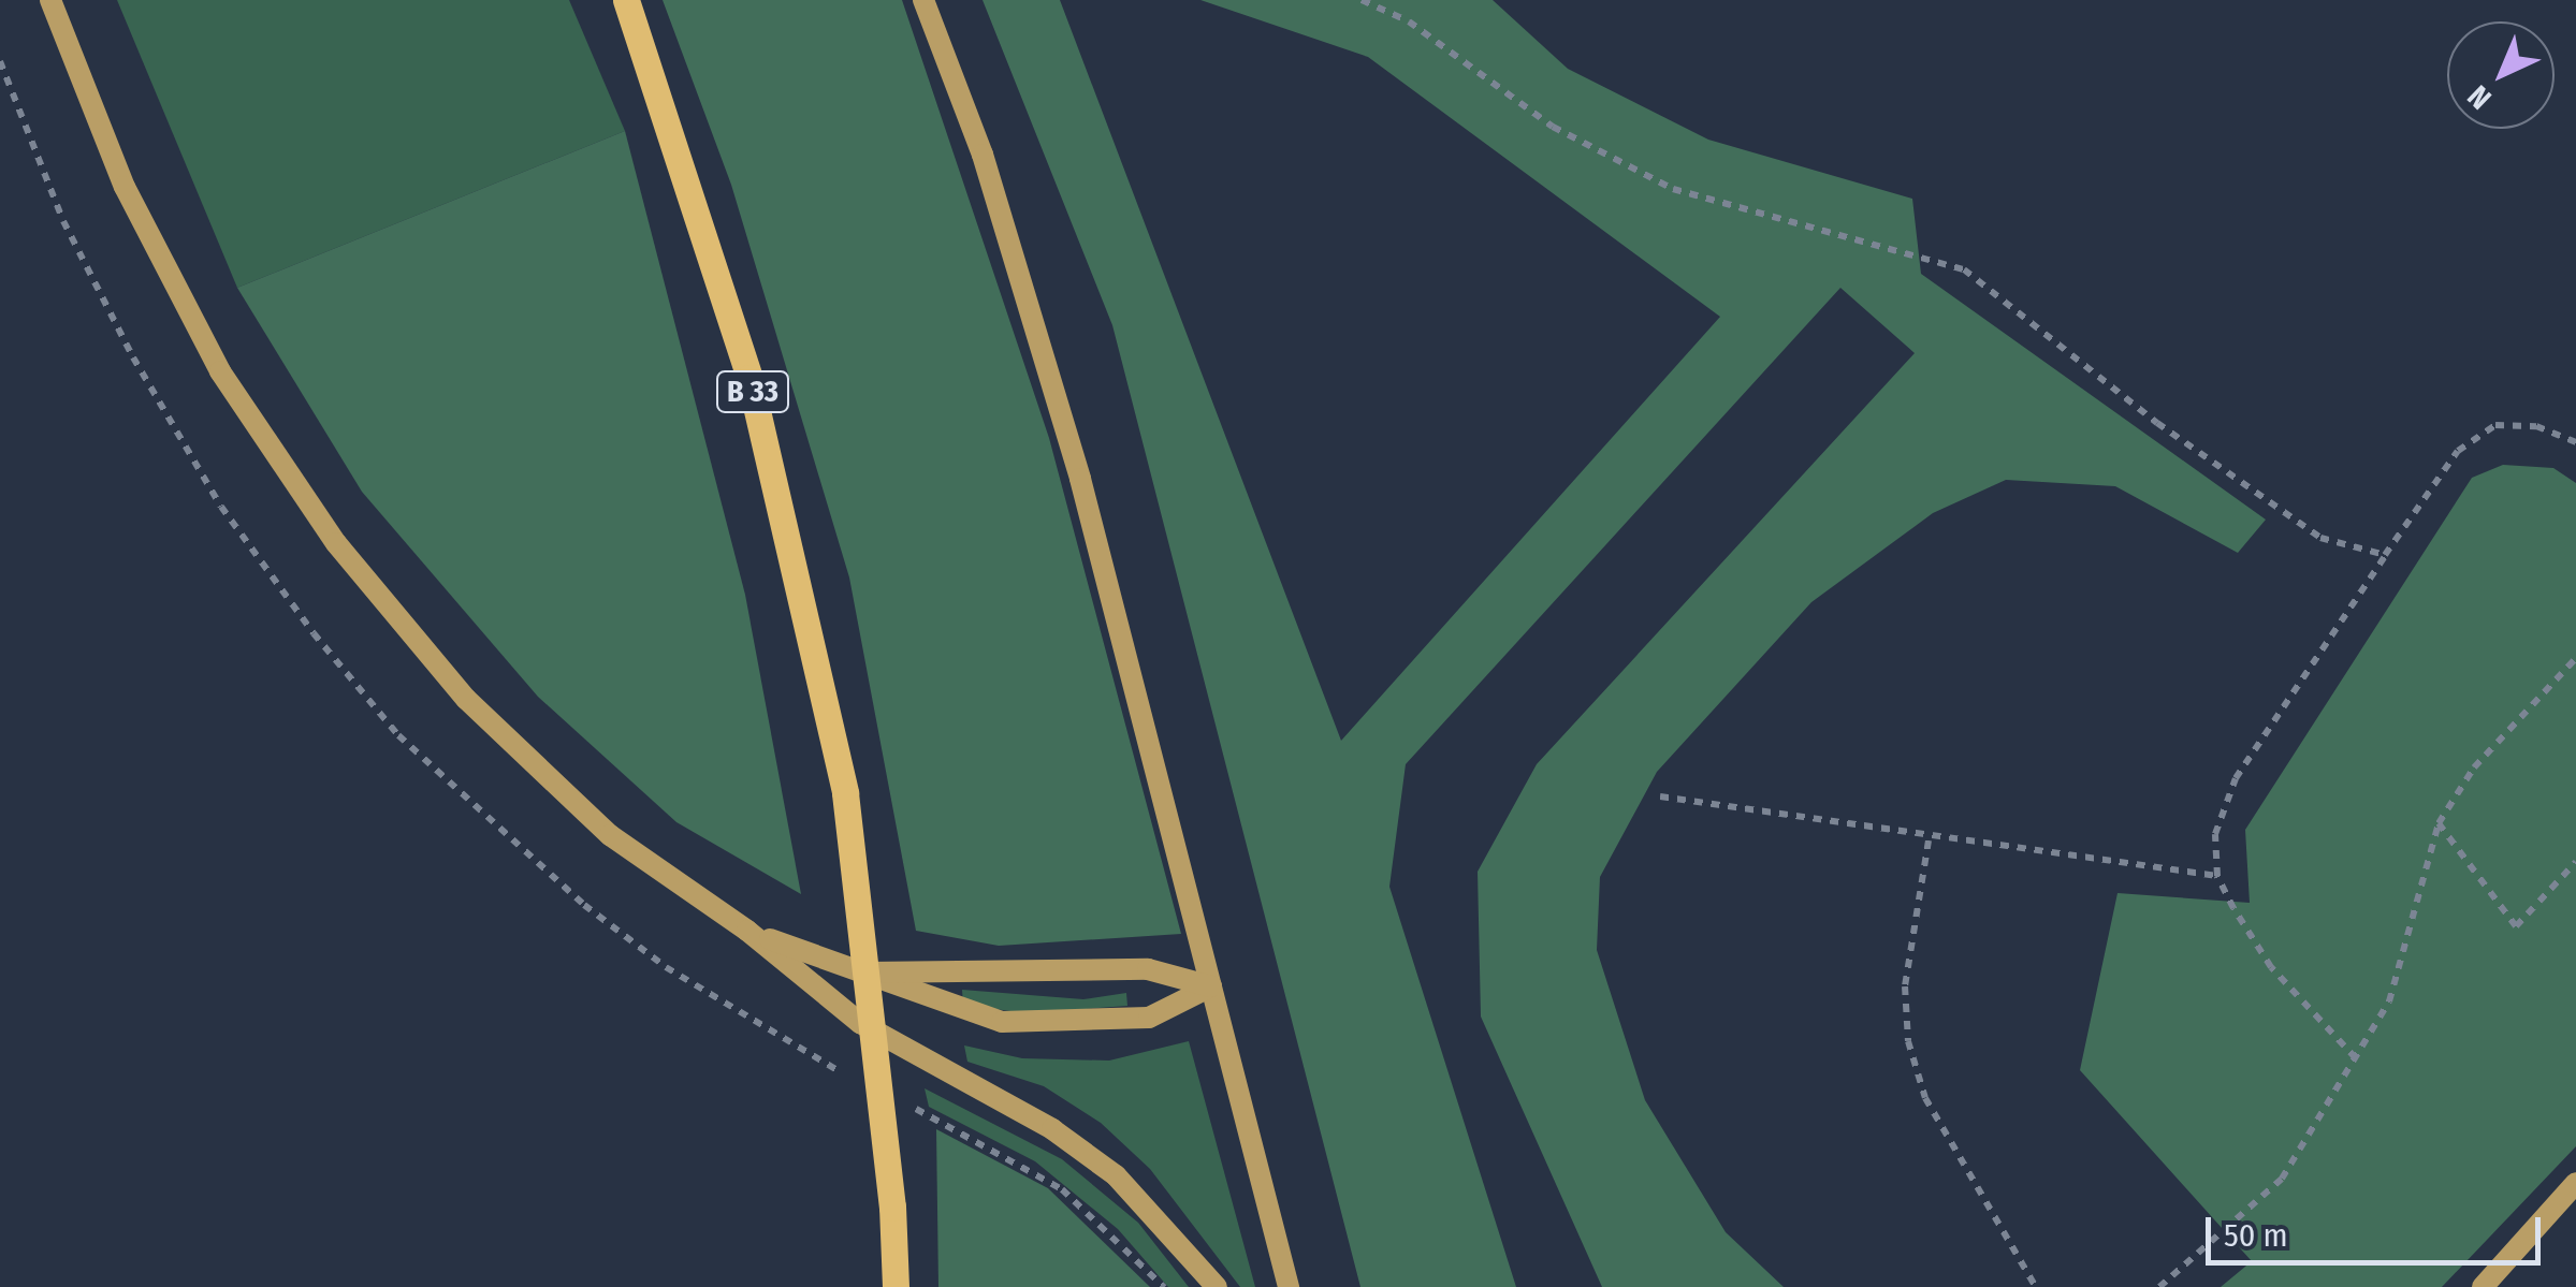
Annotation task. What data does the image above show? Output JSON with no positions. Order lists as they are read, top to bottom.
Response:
{
  "streets": {
    "main road": ["B 33"]
  },
  "scale_bar": "50 m",
  "north": "bottom left"
}
